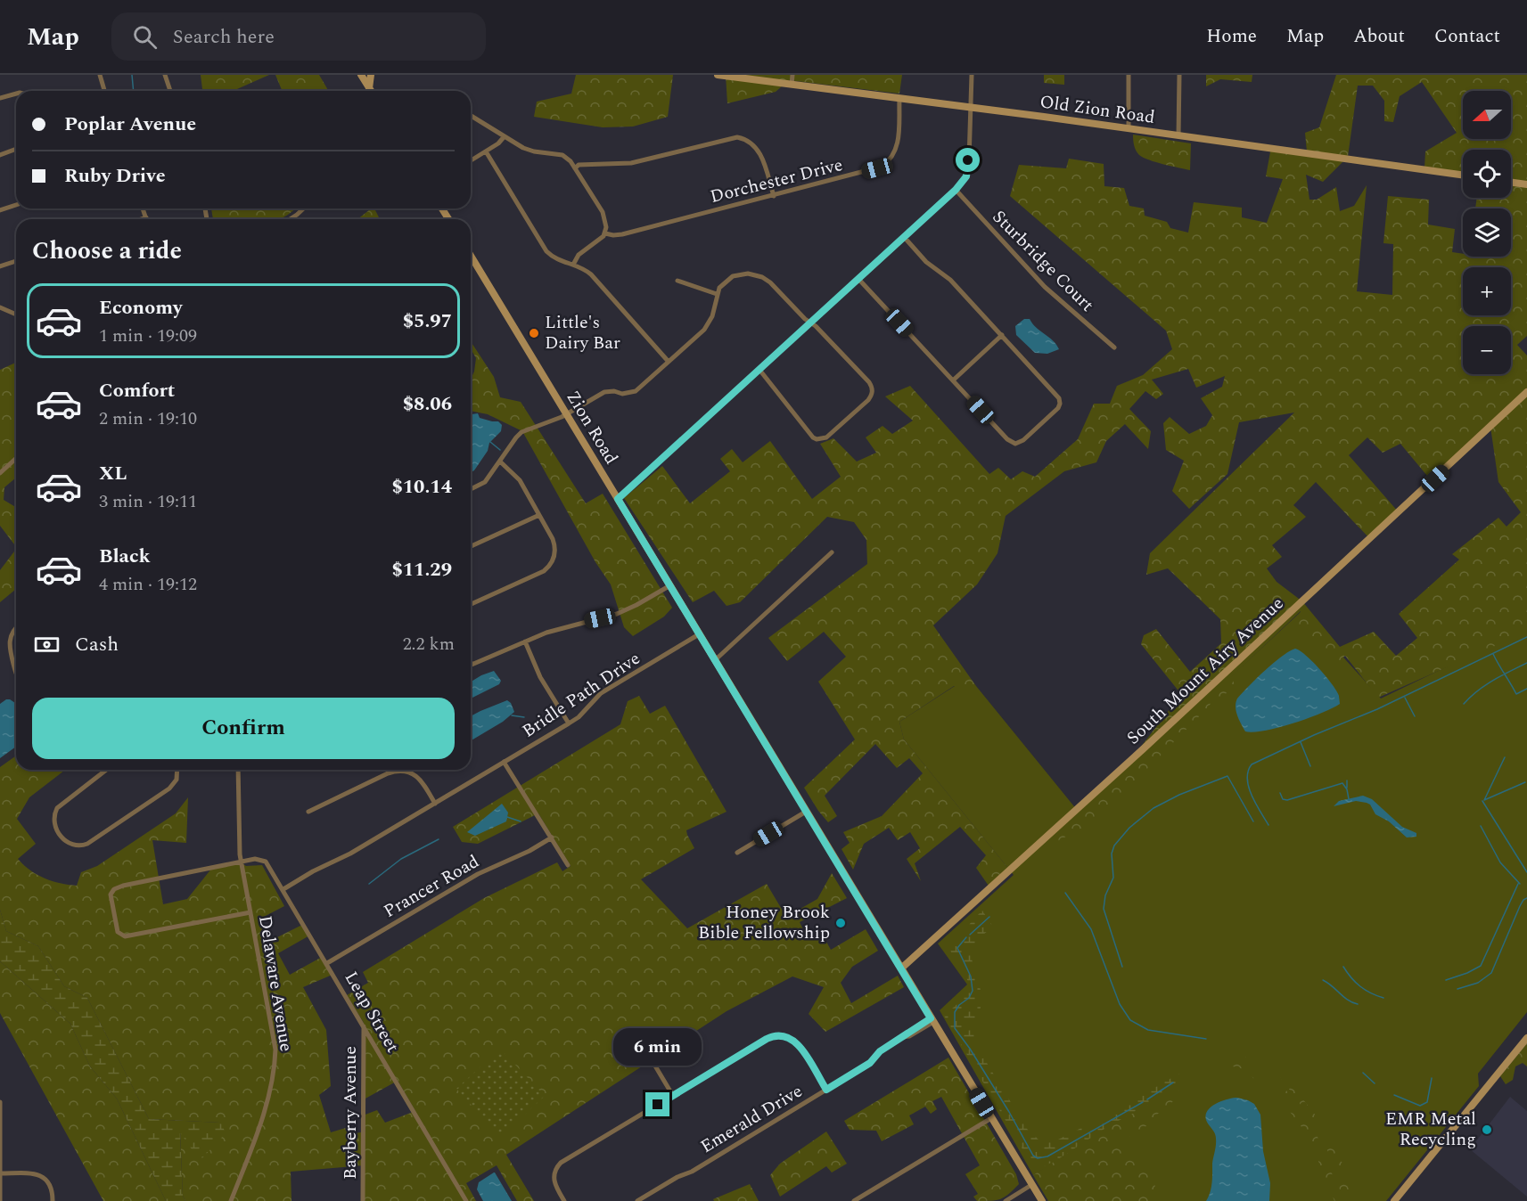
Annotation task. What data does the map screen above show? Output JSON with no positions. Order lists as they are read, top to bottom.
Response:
{
  "streets": {
    "street": [
      "Old Zion Road",
      "Dorchester Drive",
      "Sturbridge Court",
      "Zion Road",
      "South Mount Airy Avenue",
      "Bridle Path Drive",
      "Prancer Road",
      "Delaware Avenue",
      "Leap Street",
      "Bayberry Avenue",
      "Emerald Drive"
    ]
  },
  "crossings": [
    ["Old Zion Road", "Dorchester Drive"],
    ["Zion Road", "South Mount Airy Avenue"],
    ["Zion Road", "Bridle Path Drive"],
    ["Zion Road", "Emerald Drive"],
    ["Bridle Path Drive", "Leap Street"],
    ["Prancer Road", "Leap Street"],
    ["Delaware Avenue", "Leap Street"],
    ["Leap Street", "Bayberry Avenue"]
  ],
  "places": ["Little's Dairy Bar", "Honey Brook Bible Fellowship", "EMR Metal Recycling"],
  "north": "left",
  "page": {
    "header": "Map",
    "search": "Search here",
    "nav": [
      "Home",
      "Map",
      "About",
      "Contact"
    ],
    "map_buttons": ["+", "−"],
    "banner": ["Poplar Avenue", "Ruby Drive"],
    "heading": "Choose a ride",
    "list": [
      {
        "name": "Economy",
        "note": "1 min · 19:09",
        "value": "$5.97"
      },
      {
        "name": "Comfort",
        "note": "2 min · 19:10",
        "value": "$8.06"
      },
      {
        "name": "XL",
        "note": "3 min · 19:11",
        "value": "$10.14"
      },
      {
        "name": "Black",
        "note": "4 min · 19:12",
        "value": "$11.29"
      }
    ],
    "pay": ["Cash", "2.2 km"],
    "buttons": "Confirm",
    "bubble": "6 min"
  }
}
